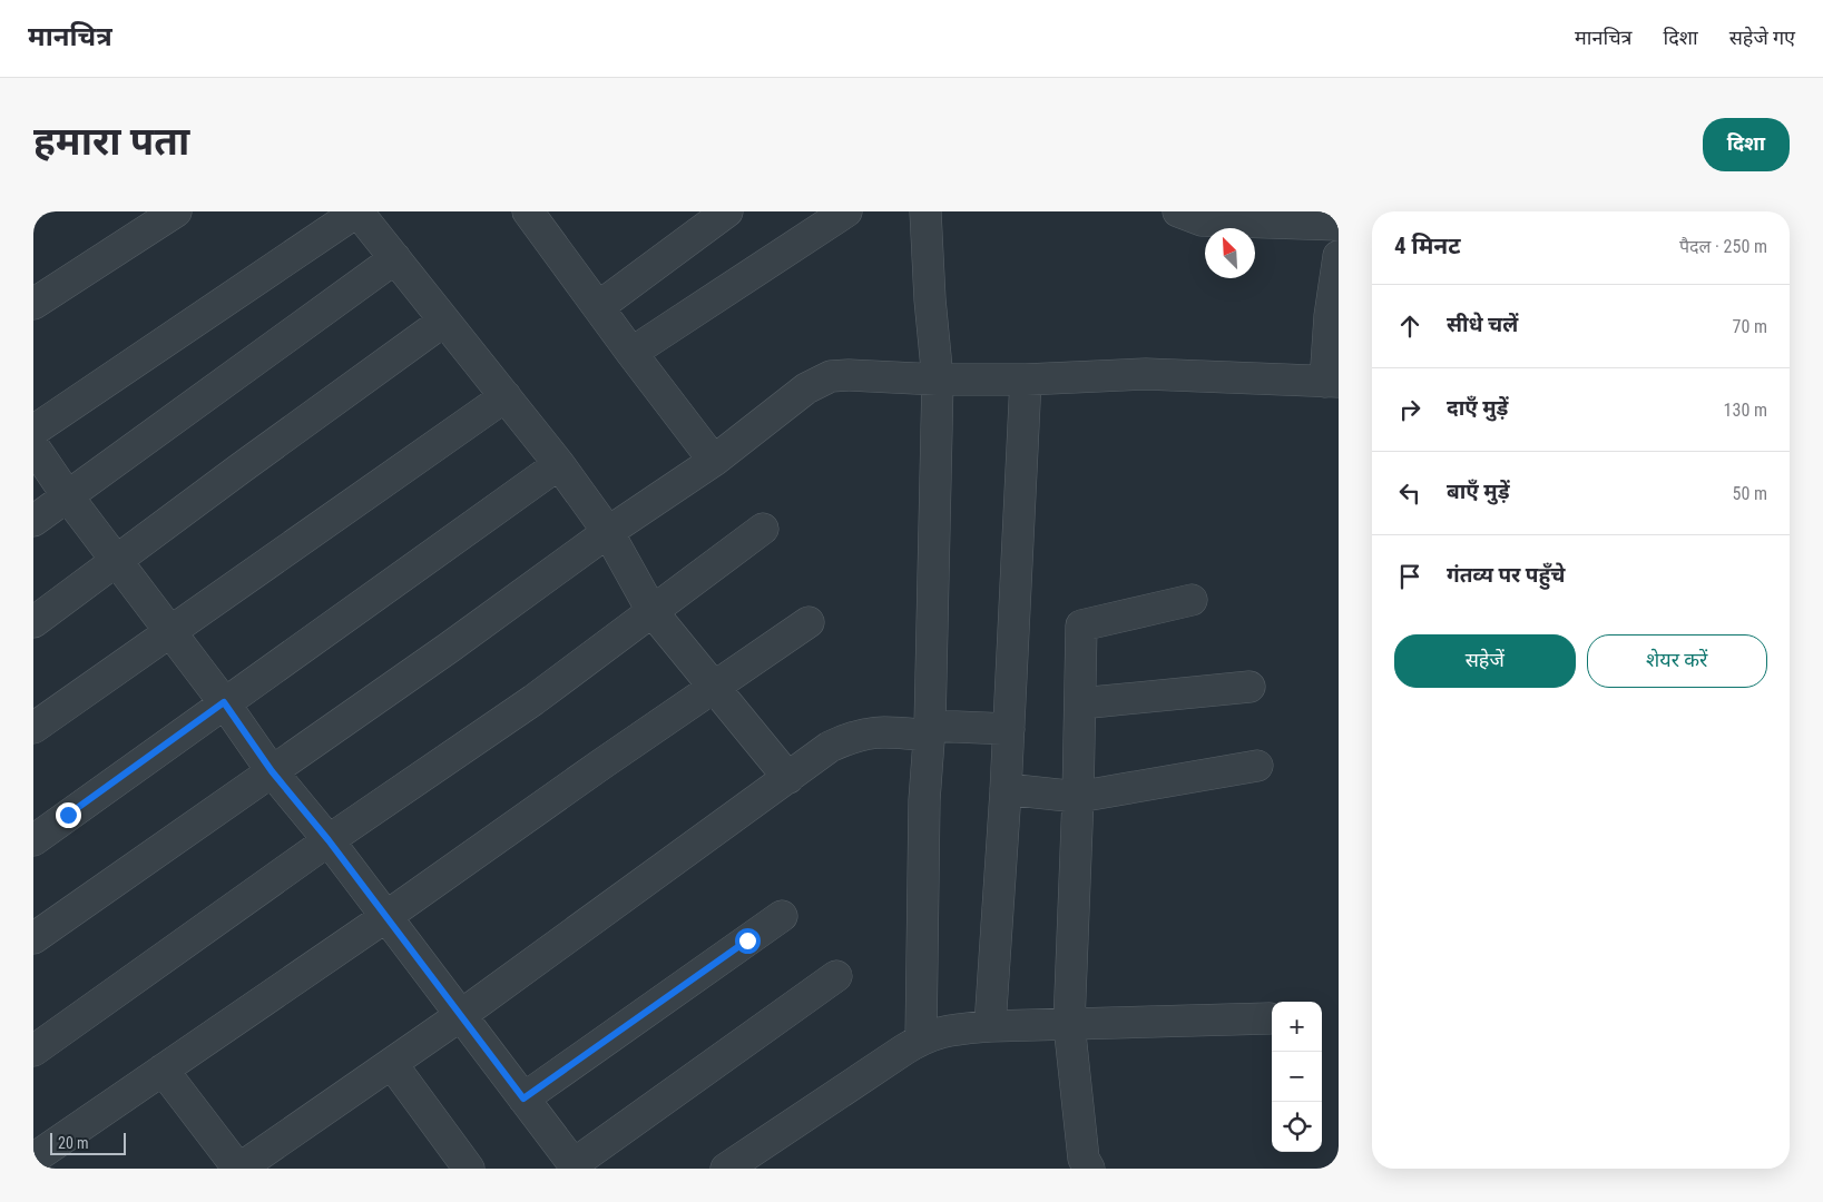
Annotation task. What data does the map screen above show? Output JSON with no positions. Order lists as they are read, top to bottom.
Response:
{
  "scale_bar": "20 m",
  "north": "top left",
  "page": {
    "header": "मानचित्र",
    "nav": ["मानचित्र", "दिशा", "सहेजे गए"],
    "buttons": [
      "दिशा",
      ["सहेजें", "शेयर करें"]
    ],
    "title": "हमारा पता",
    "heading": ["4 मिनट", "पैदल · 250 m"],
    "list": [
      ["सीधे चलें", "70 m"],
      ["दाएँ मुड़ें", "130 m"],
      ["बाएँ मुड़ें", "50 m"],
      "गंतव्य पर पहुँचे"
    ],
    "map_buttons": ["+", "−"],
    "scale": "20 m"
  }
}
